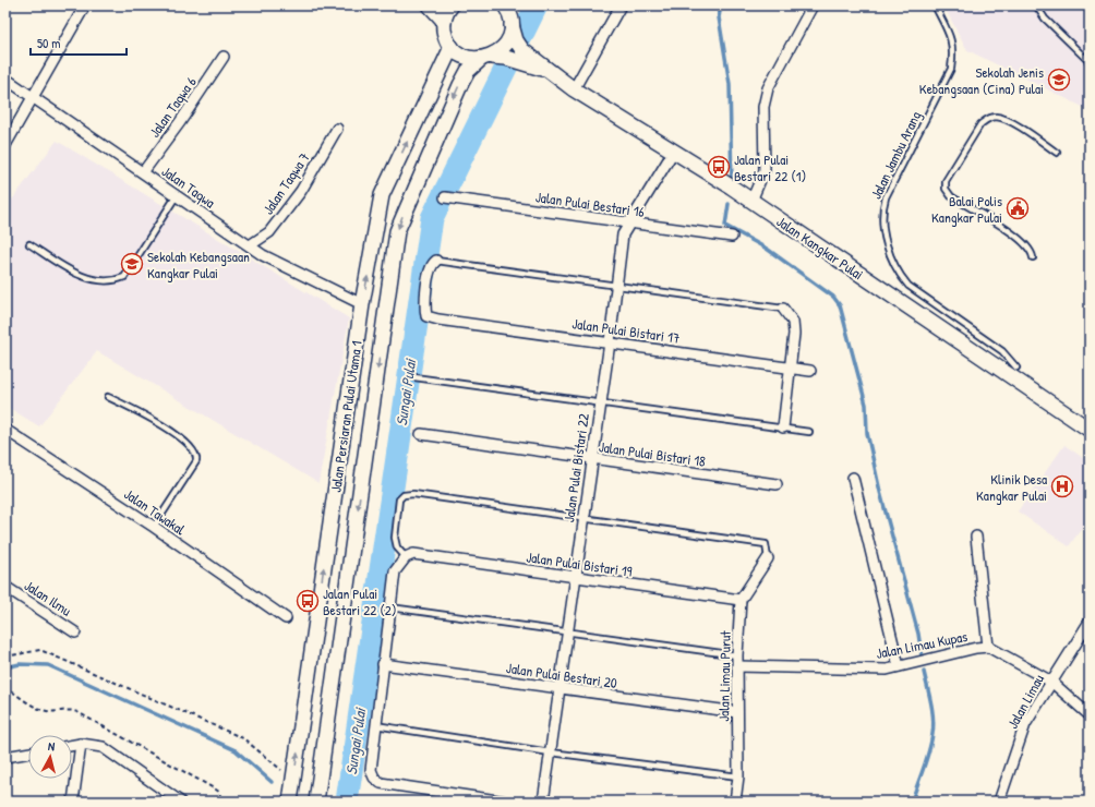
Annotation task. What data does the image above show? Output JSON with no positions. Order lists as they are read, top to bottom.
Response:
{
  "streets": {
    "main road": ["Jalan Kangkar Pulai", "Jalan Persiaran Pulai Utama 1"],
    "street": [
      "Jalan Taqwa 6",
      "Jalan Taqwa 7",
      "Jalan Taqwa",
      "Jalan Pulai Bestari 16",
      "Jalan Pulai Bistari 17",
      "Jalan Pulai Bistari 18",
      "Jalan Pulai Bistari 22",
      "Jalan Tawakal",
      "Jalan Pulai Bistari 19",
      "Jalan Ilmu",
      "Jalan Limau Kupas",
      "Jalan Pulai Bestari 20",
      "Jalan Limau Purut",
      "Jalan Limau"
    ],
    "lane": ["Jalan Jambu Arang"]
  },
  "crossings": [
    ["Jalan Taqwa 6", "Jalan Taqwa"],
    ["Jalan Taqwa 7", "Jalan Taqwa"],
    ["Jalan Taqwa", "Jalan Persiaran Pulai Utama 1"],
    ["Jalan Pulai Bestari 16", "Jalan Pulai Bistari 22"],
    ["Jalan Kangkar Pulai", "Jalan Persiaran Pulai Utama 1"],
    ["Jalan Kangkar Pulai", "Jalan Pulai Bistari 22"],
    ["Jalan Pulai Bistari 17", "Jalan Pulai Bistari 22"],
    ["Jalan Pulai Bistari 18", "Jalan Pulai Bistari 22"],
    ["Jalan Pulai Bistari 22", "Jalan Pulai Bistari 19"],
    ["Jalan Pulai Bistari 22", "Jalan Pulai Bestari 20"],
    ["Jalan Pulai Bistari 19", "Jalan Limau Purut"],
    ["Jalan Limau Kupas", "Jalan Limau Purut"],
    ["Jalan Limau Kupas", "Jalan Limau"],
    ["Jalan Pulai Bestari 20", "Jalan Limau Purut"]
  ],
  "water": ["Sungai Pulai"],
  "places": {
    "school or university": ["Sekolah Jenis Kebangsaan (Cina) Pulai", "Sekolah Kebangsaan Kangkar Pulai"],
    "bus stop": ["Jalan Pulai Bestari 22 (1)", "Jalan Pulai Bestari 22 (2)"],
    "public building": ["Balai Polis Kangkar Pulai"],
    "hospital": ["Klinik Desa Kangkar Pulai"]
  },
  "scale_bar": "50 m",
  "north": "top"
}
